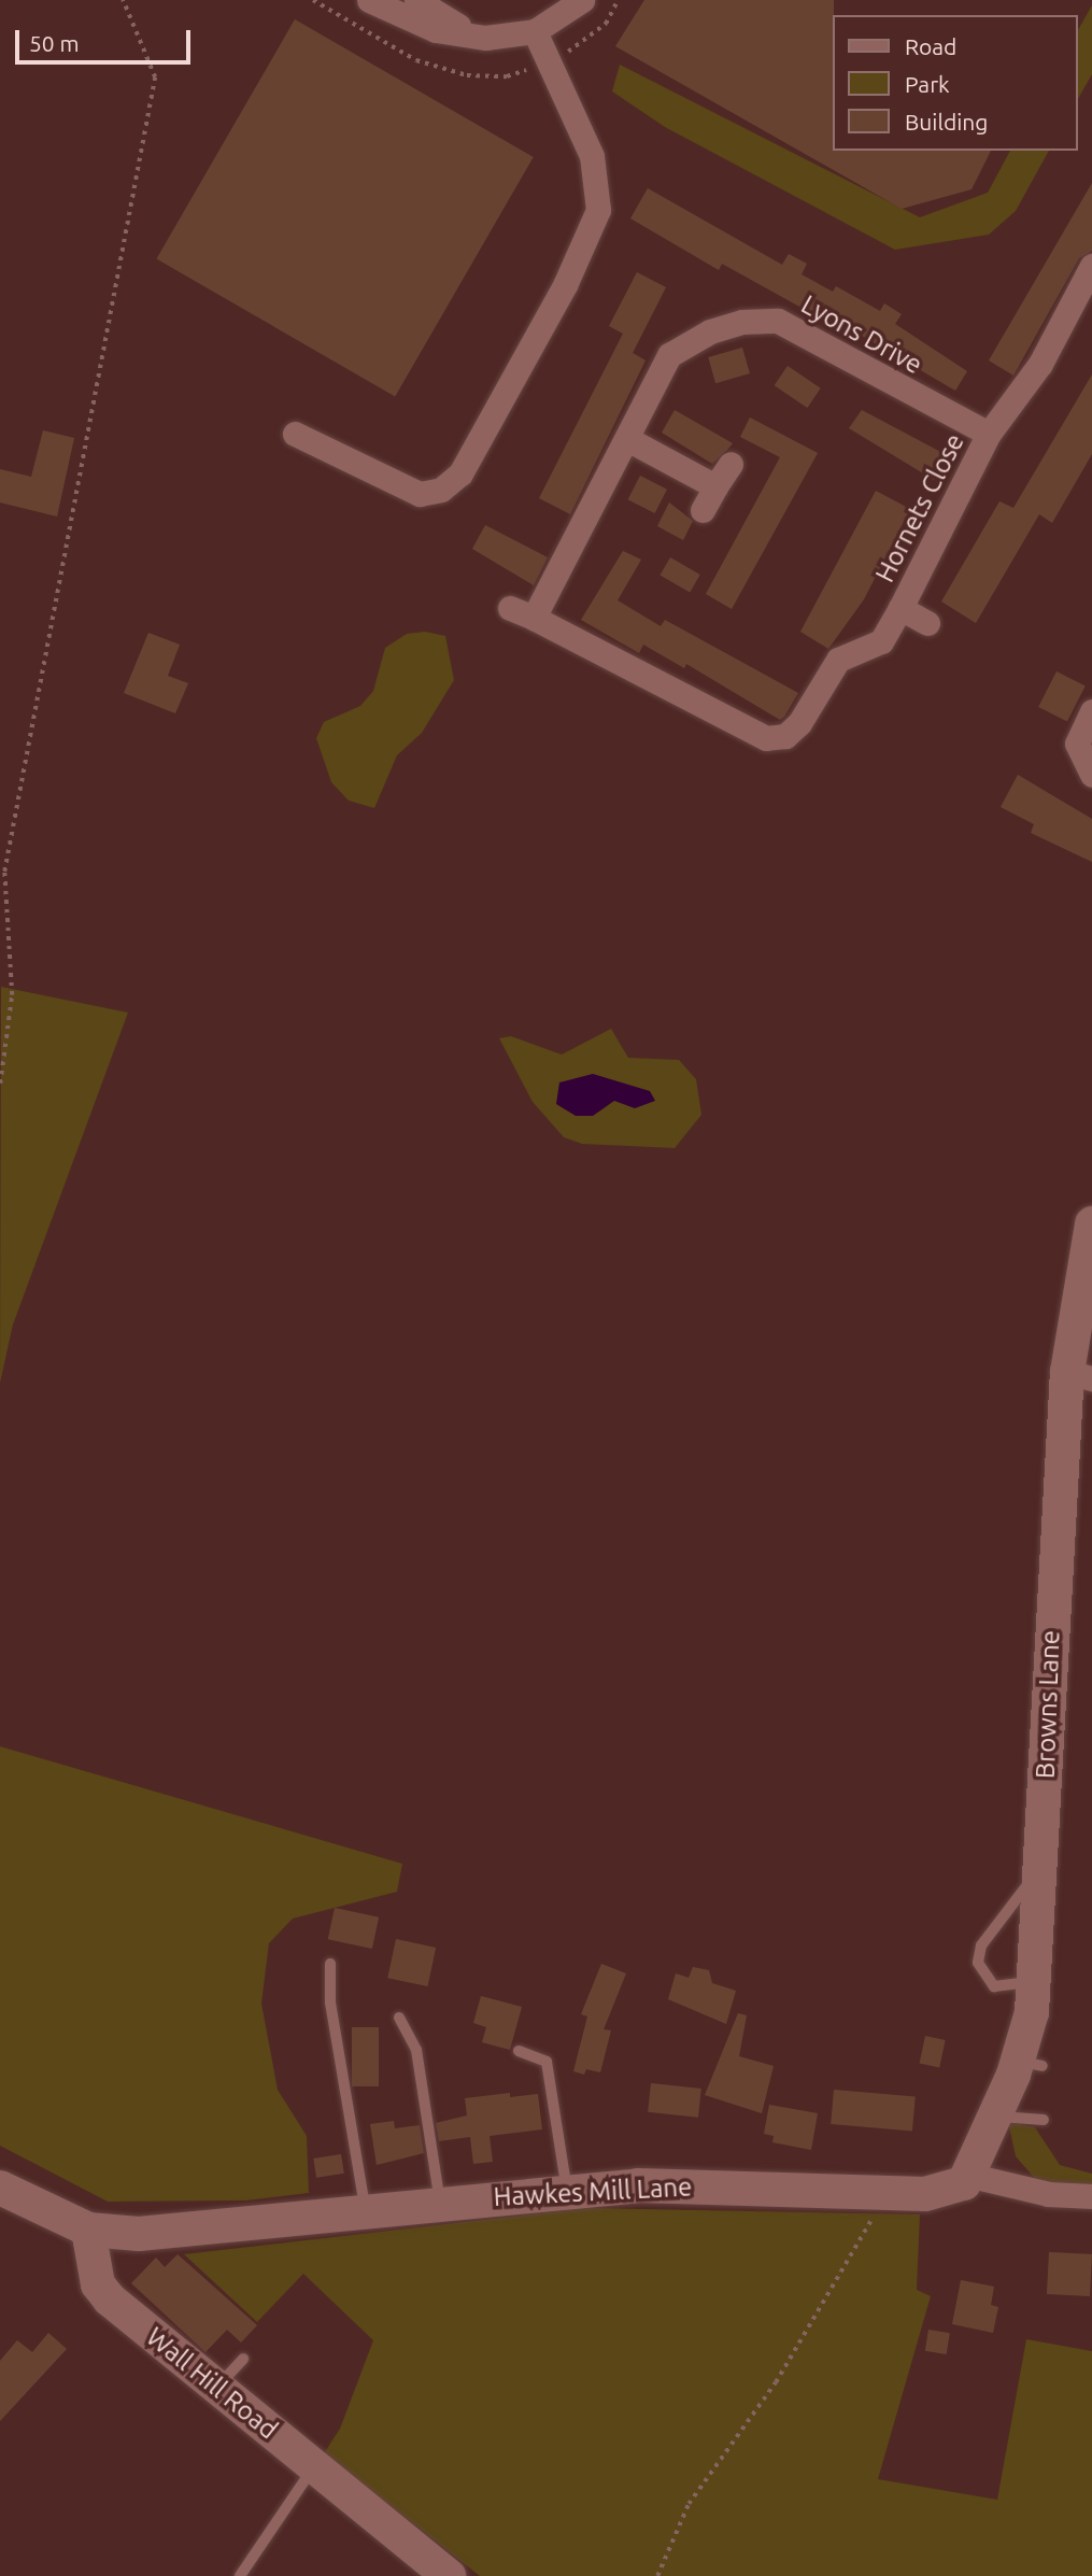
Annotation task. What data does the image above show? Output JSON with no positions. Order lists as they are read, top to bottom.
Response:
{
  "streets": {
    "street": [
      "Lyons Drive",
      "Hornets Close",
      "Browns Lane",
      "Hawkes Mill Lane",
      "Wall Hill Road"
    ]
  },
  "crossings": [
    ["Lyons Drive", "Hornets Close"],
    ["Browns Lane", "Hawkes Mill Lane"],
    ["Hawkes Mill Lane", "Wall Hill Road"]
  ],
  "legend": ["Road", "Park", "Building"],
  "scale_bar": "50 m"
}
